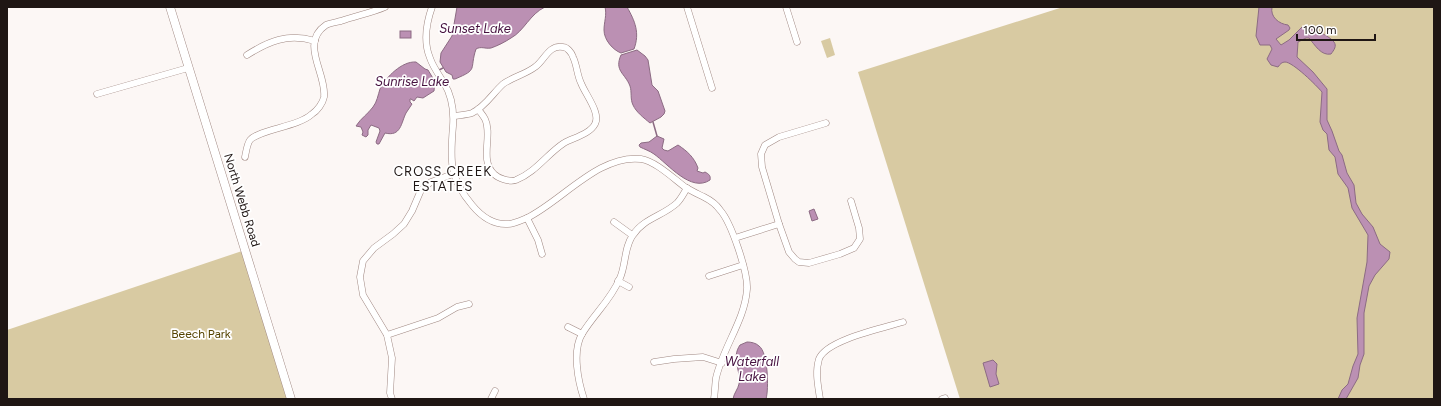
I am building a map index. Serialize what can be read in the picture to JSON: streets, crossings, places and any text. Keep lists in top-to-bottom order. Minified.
{"streets":{"main road":["North Webb Road"]},"districts":["CROSS CREEK ESTATES"],"water":["Sunset Lake","Sunrise Lake","Waterfall Lake"],"parks":["Beech Park"],"scale_bar":"100 m"}
